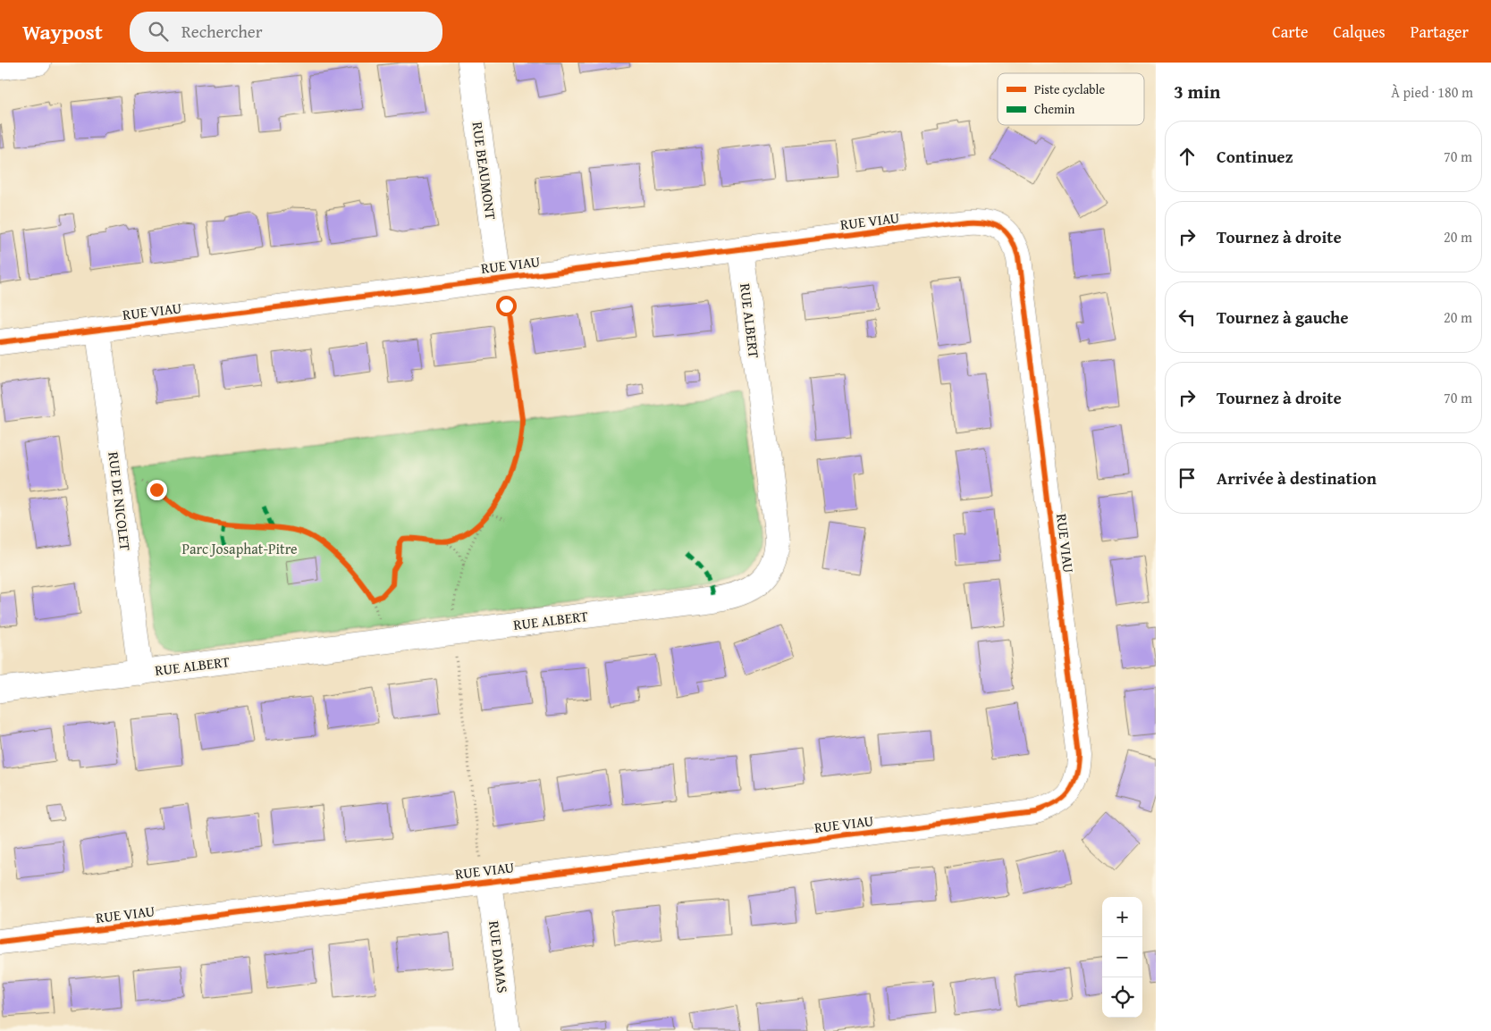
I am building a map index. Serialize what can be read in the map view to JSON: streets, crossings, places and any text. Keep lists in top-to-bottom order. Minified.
{"streets":{"street":["RUE BEAUMONT","RUE VIAU","RUE ALBERT","RUE DE NICOLET","RUE DAMAS"]},"crossings":[["RUE BEAUMONT","RUE VIAU"],["RUE VIAU","RUE ALBERT"],["RUE VIAU","RUE DE NICOLET"],["RUE VIAU","RUE DAMAS"],["RUE ALBERT","RUE DE NICOLET"]],"parks":["Parc Josaphat-Pitre"],"legend":["Piste cyclable","Chemin"],"page":{"header":"Waypost","search":"Rechercher","nav":["Carte","Calques","Partager"],"heading":["3 min","À pied · 180 m"],"list":[["Continuez","70 m"],["Tournez à droite","20 m"],["Tournez à gauche","20 m"],["Tournez à droite","70 m"],"Arrivée à destination"],"map_buttons":["+","−"]}}
